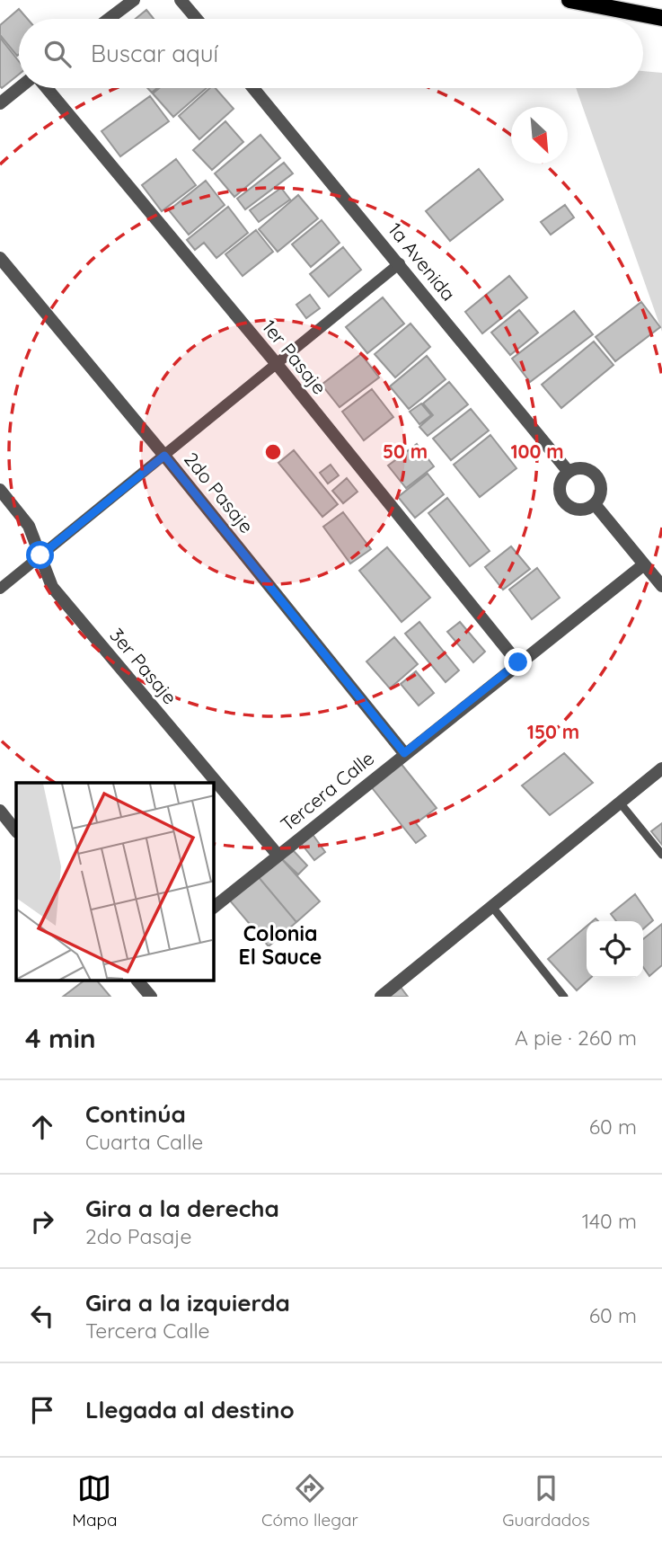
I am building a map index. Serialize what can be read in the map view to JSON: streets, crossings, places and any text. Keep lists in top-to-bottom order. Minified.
{"streets":{"street":["1a Avenida","1er Pasaje","2do Pasaje","3er Pasaje","Tercera Calle"]},"crossings":[["1er Pasaje","Tercera Calle"],["2do Pasaje","Tercera Calle"],["3er Pasaje","Tercera Calle"]],"districts":["Colonia El Sauce"],"north":"bottom right","page":{"search":"Buscar aquí","heading":["4 min","A pie · 260 m"],"list":[["Continúa","Cuarta Calle","60 m"],["Gira a la derecha","2do Pasaje","140 m"],["Gira a la izquierda","Tercera Calle","60 m"],"Llegada al destino"],"nav":["Mapa","Cómo llegar","Guardados"]},"rings":["50 m","100 m","150 m"]}
